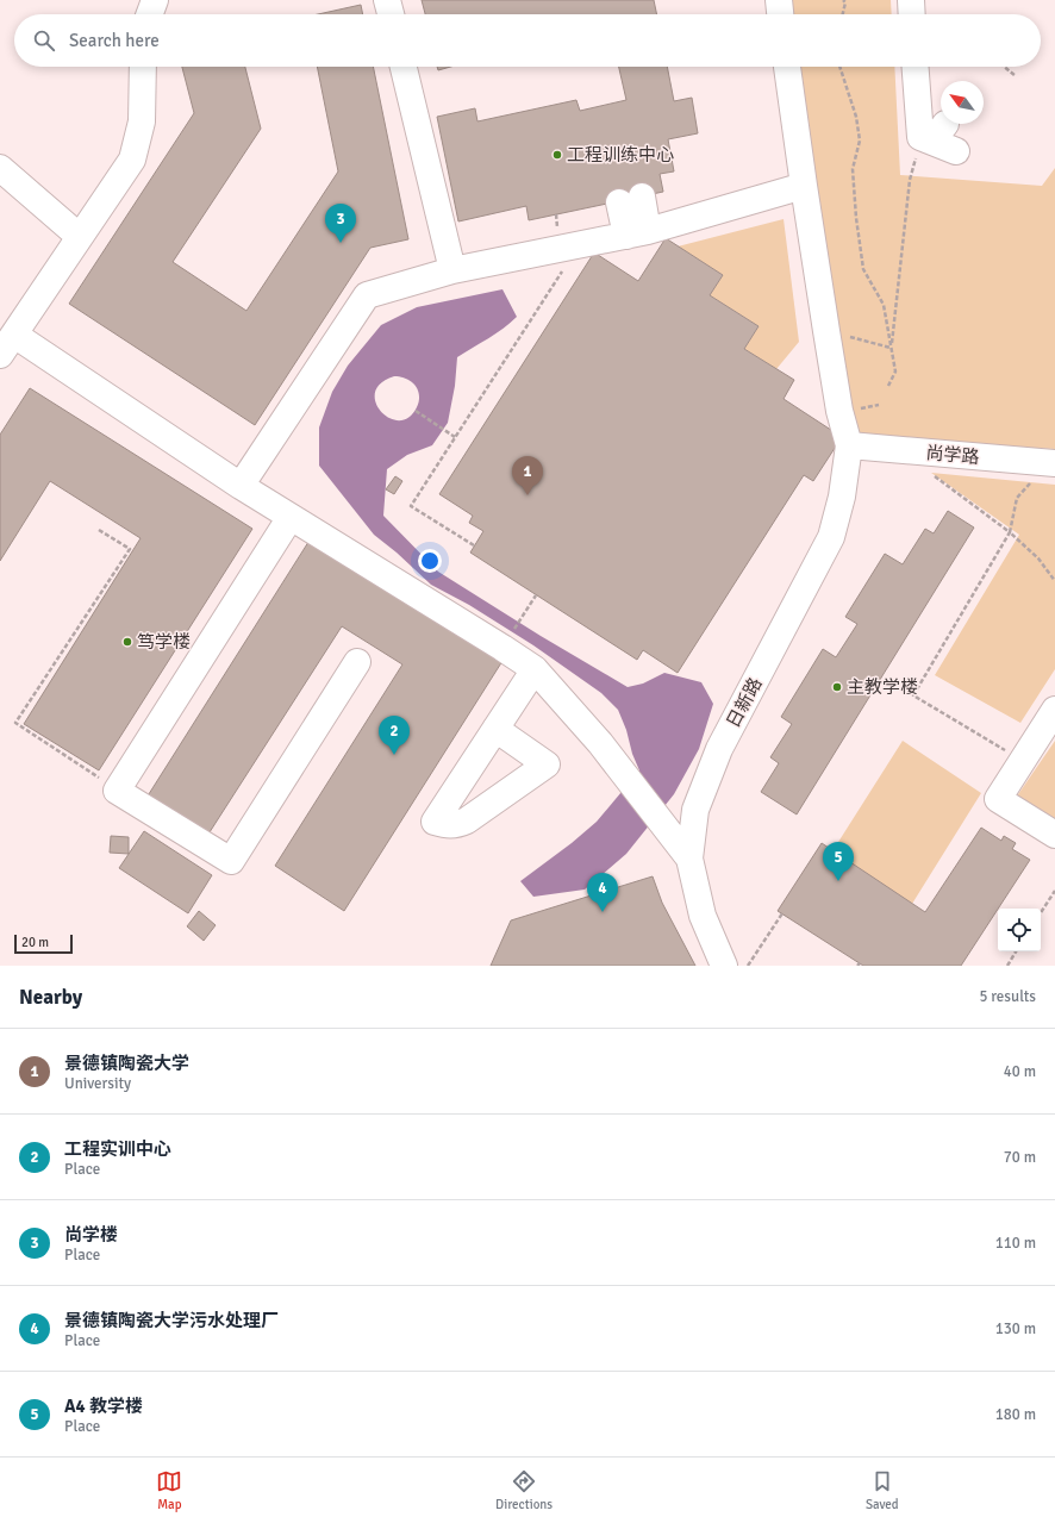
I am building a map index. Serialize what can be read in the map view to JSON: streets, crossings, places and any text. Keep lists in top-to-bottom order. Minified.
{"streets":{"lane":["尚学路","日新路"]},"crossings":[["尚学路","日新路"]],"places":["工程训练中心","笃学楼","主教学楼"],"scale_bar":"20 m","north":"top left","page":{"search":"Search here","pins":["3","1","2","5","4"],"scale":"20 m","heading":["Nearby","5 results"],"list":[{"mark":"1","name":"景德镇陶瓷大学","note":"University","value":"40 m"},{"mark":"2","name":"工程实训中心","note":"Place","value":"70 m"},{"mark":"3","name":"尚学楼","note":"Place","value":"110 m"},{"mark":"4","name":"景德镇陶瓷大学污水处理厂","note":"Place","value":"130 m"},{"mark":"5","name":"A4 教学楼","note":"Place","value":"180 m"}],"nav":["Map","Directions","Saved"]}}
